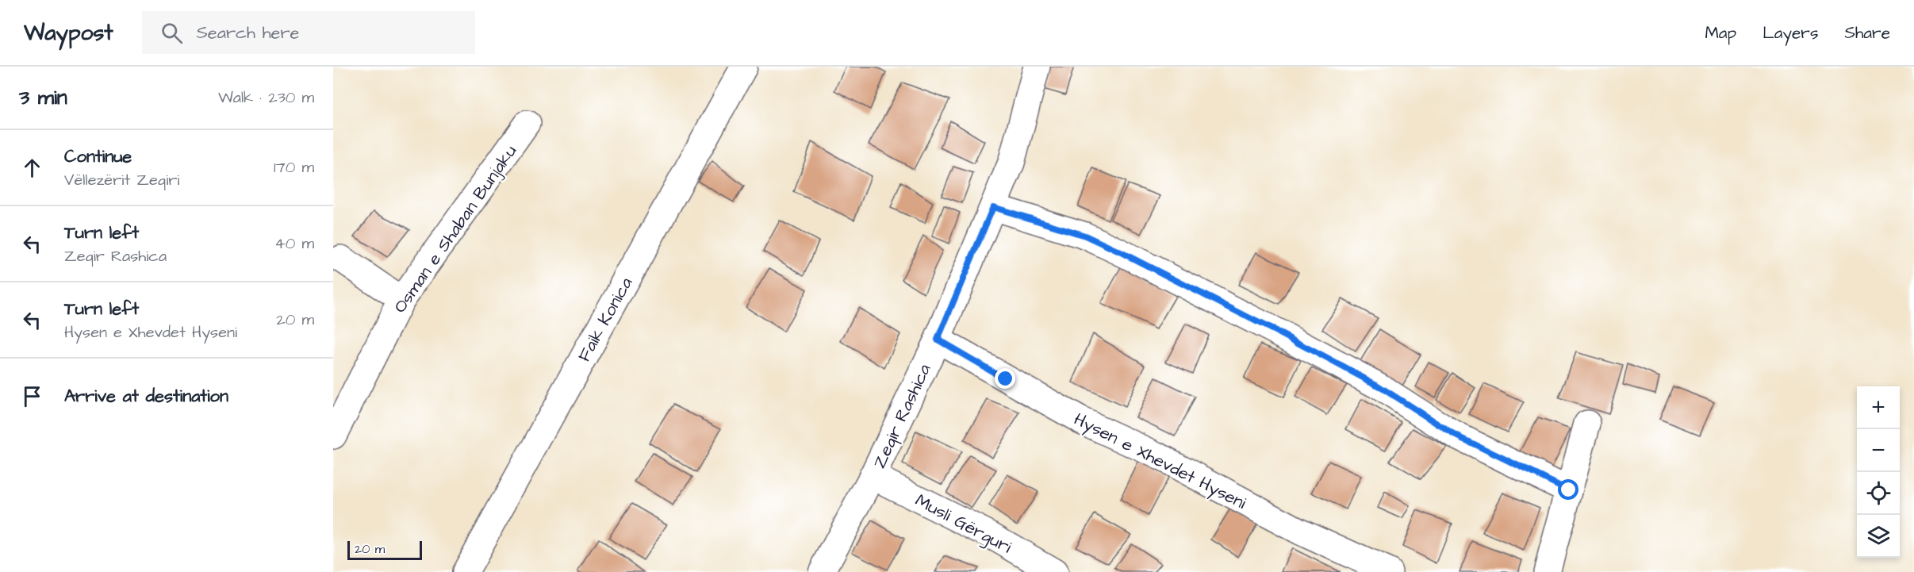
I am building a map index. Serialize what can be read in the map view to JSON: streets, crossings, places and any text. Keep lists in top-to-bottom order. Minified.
{"streets":{"street":["Osman e Shaban Bunjaku","Faik Konica","Zeqir Rashica","Hysen e Xhevdet Hyseni","Musli Gërguri"]},"crossings":[["Zeqir Rashica","Hysen e Xhevdet Hyseni"],["Zeqir Rashica","Musli Gërguri"]],"scale_bar":"20 m","page":{"header":"Waypost","search":"Search here","nav":["Map","Layers","Share"],"heading":["3 min","Walk · 230 m"],"list":[["Continue","Vëllezërit Zeqiri","170 m"],["Turn left","Zeqir Rashica","40 m"],["Turn left","Hysen e Xhevdet Hyseni","20 m"],"Arrive at destination"],"map_buttons":["+","−"],"scale":"20 m"}}
